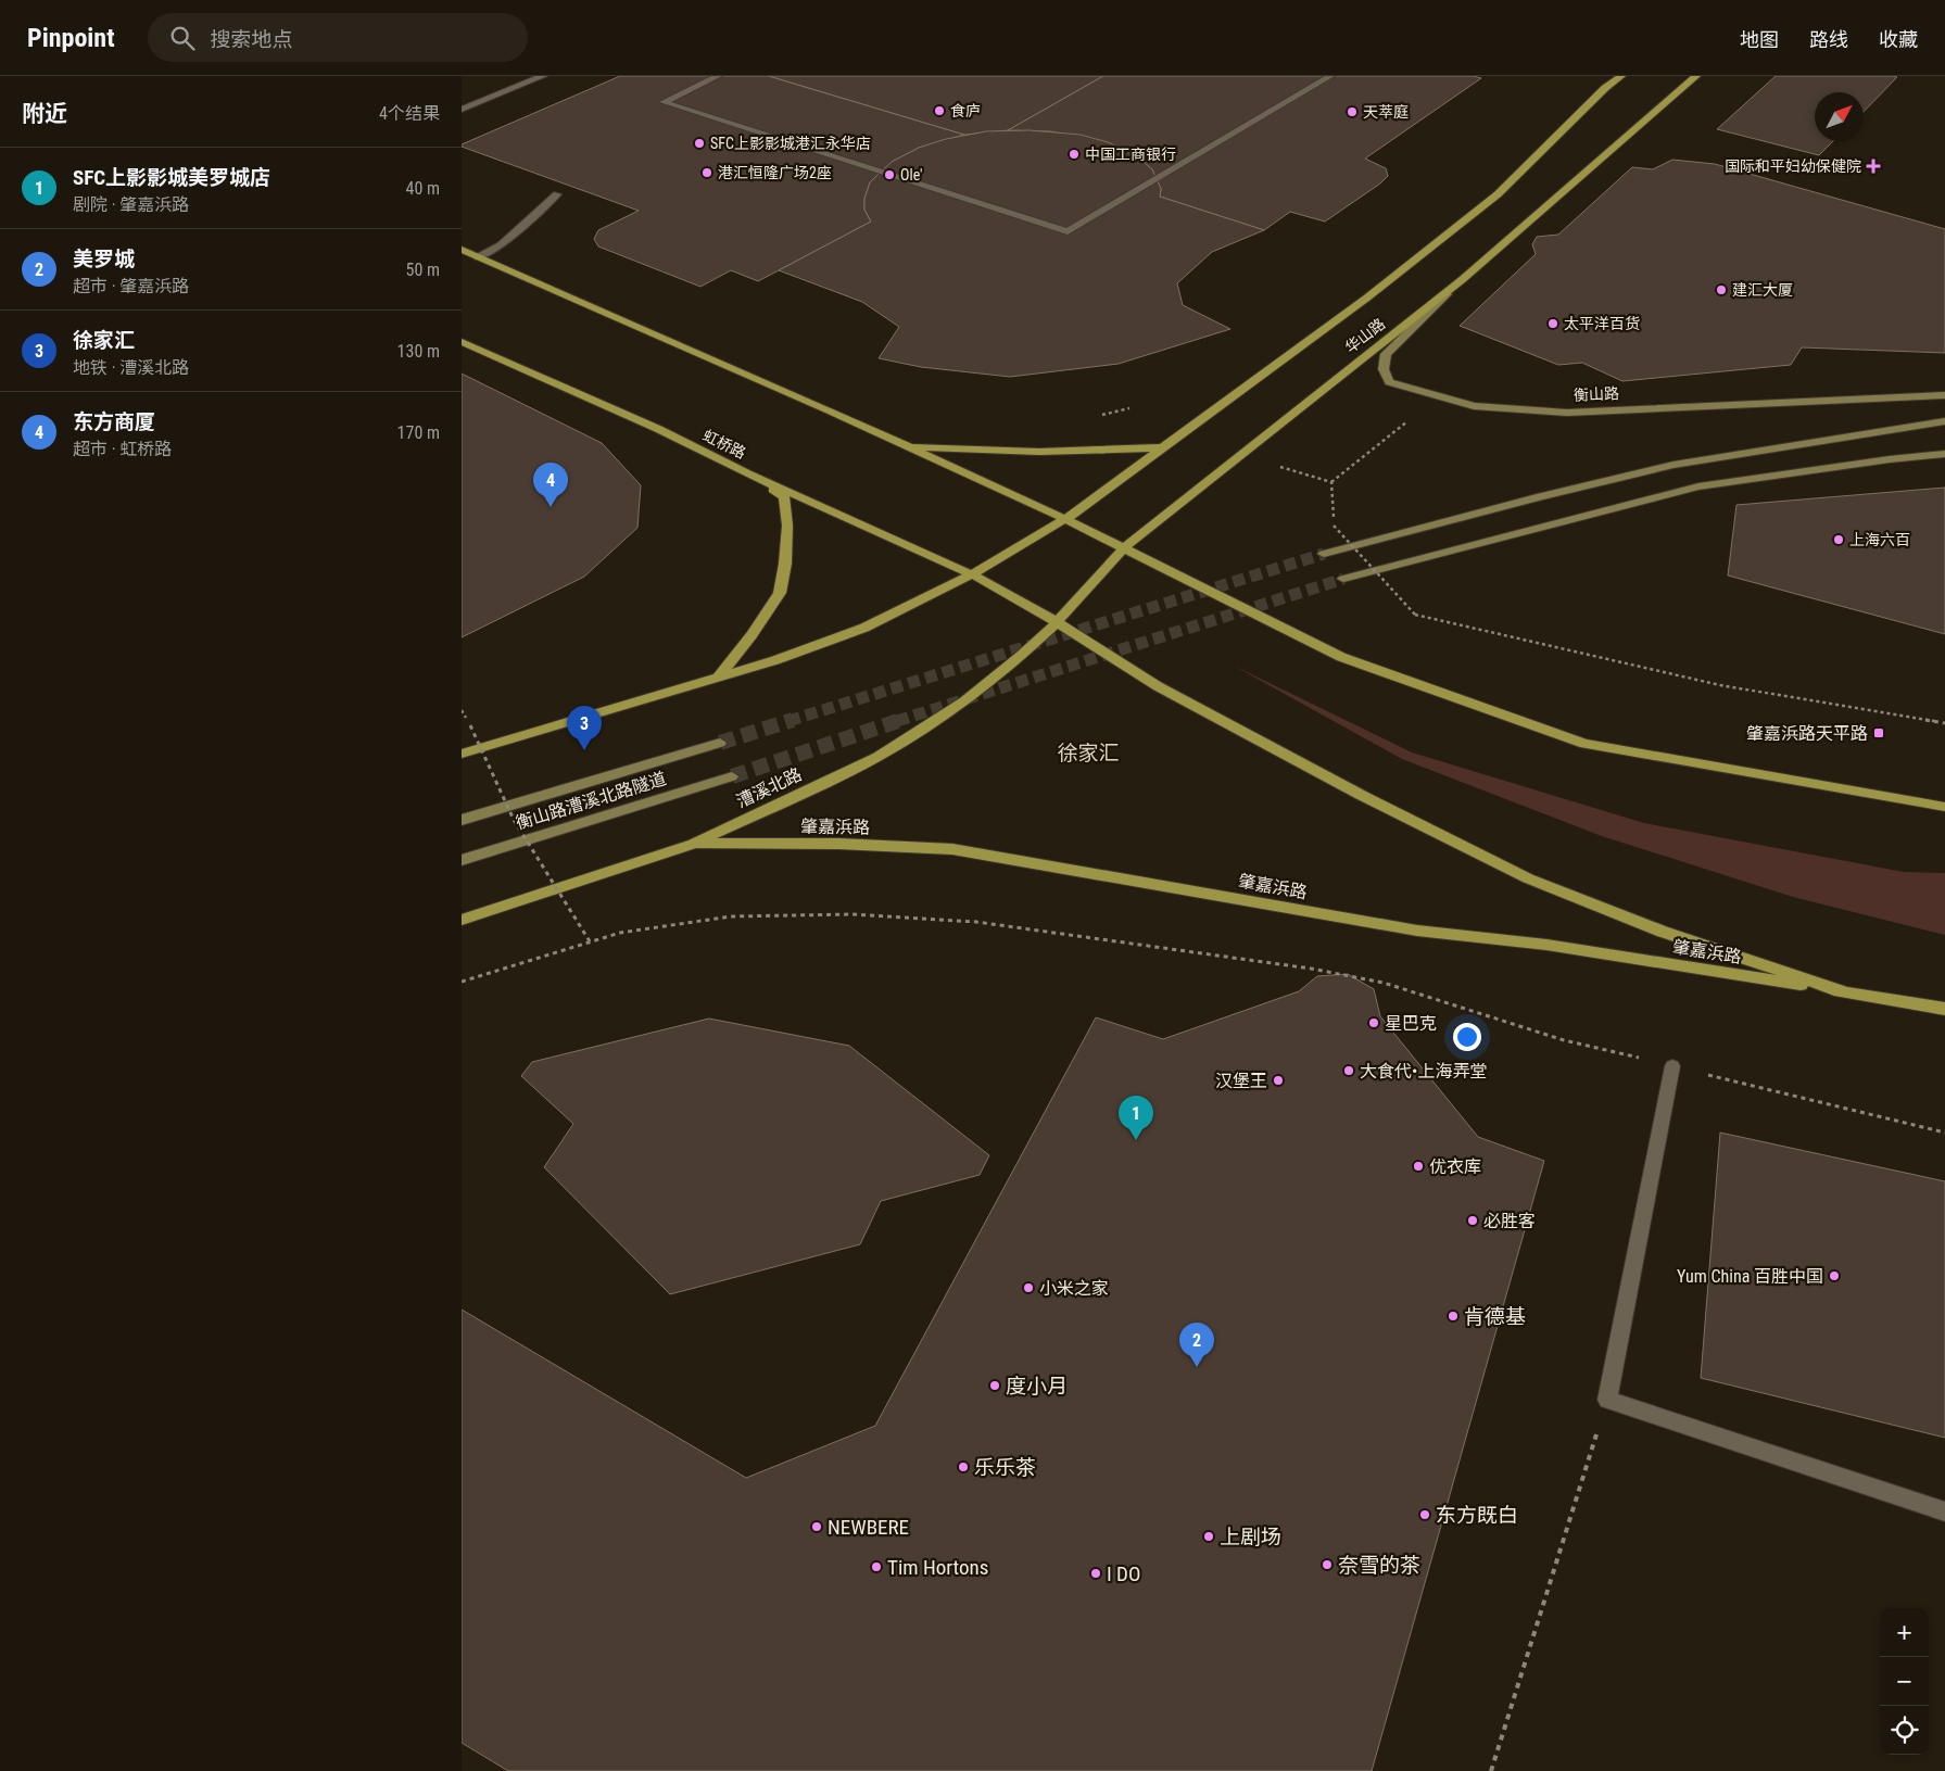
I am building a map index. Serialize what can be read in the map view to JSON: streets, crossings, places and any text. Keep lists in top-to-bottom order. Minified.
{"streets":{"main road":["华山路","衡山路","虹桥路","漕溪北路","衡山路漕溪北路隧道","肇嘉浜路"]},"crossings":[["华山路","衡山路"],["华山路","虹桥路"],["华山路","漕溪北路"],["华山路","肇嘉浜路"],["虹桥路","肇嘉浜路"],["漕溪北路","肇嘉浜路"]],"districts":["徐家汇"],"places":{"other":["食庐","天萃庭","SFC上影影城港汇永华店","中国工商银行","港汇恒隆广场2座","Ole'","建汇大厦","太平洋百货","上海六百","星巴克","大食代•上海弄堂","汉堡王","优衣库","必胜客","Yum China 百胜中国","小米之家","肯德基","度小月","乐乐茶","东方既白","NEWBERE","上剧场","奈雪的茶","Tim Hortons","I DO"],"health":["国际和平妇幼保健院"],"transit":["肇嘉浜路天平路"]},"north":"top right","page":{"header":"Pinpoint","search":"搜索地点","nav":["地图","路线","收藏"],"heading":["附近","4个结果"],"list":[{"mark":"1","name":"SFC上影影城美罗城店","note":"剧院 · 肇嘉浜路","value":"40 m"},{"mark":"2","name":"美罗城","note":"超市 · 肇嘉浜路","value":"50 m"},{"mark":"3","name":"徐家汇","note":"地铁 · 漕溪北路","value":"130 m"},{"mark":"4","name":"东方商厦","note":"超市 · 虹桥路","value":"170 m"}],"pins":["4","3","1","2"],"map_buttons":["+","−"]}}
